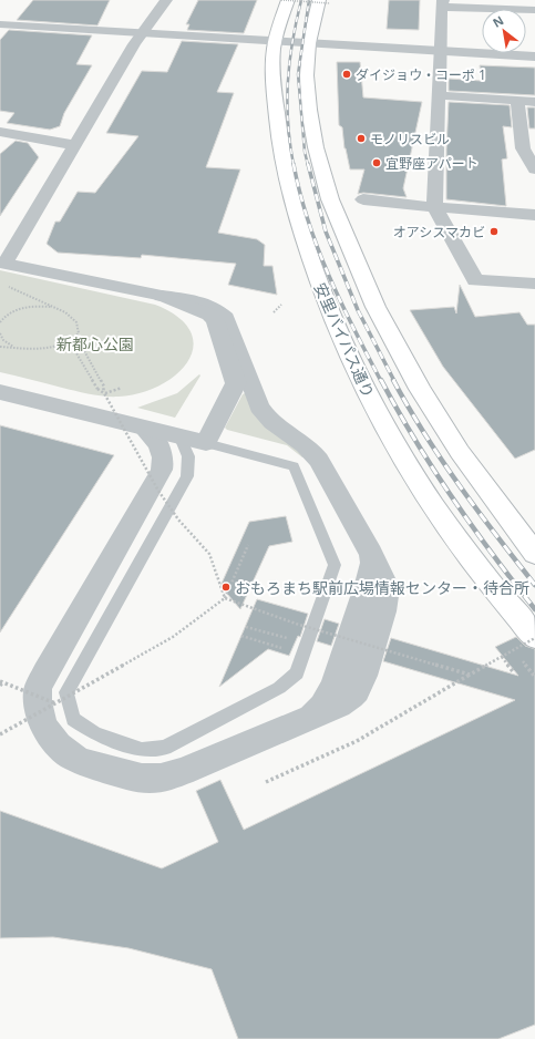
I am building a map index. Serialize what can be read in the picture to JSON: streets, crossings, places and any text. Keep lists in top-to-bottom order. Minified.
{"streets":{"highway":["安里バイパス通り"]},"parks":["新都心公園"],"places":["ダイジョウ・コーポ 1","モノリスビル","宜野座アパート","オアシスマカビ","おもろまち駅前広場情報センター・待合所"],"north":"top left"}
